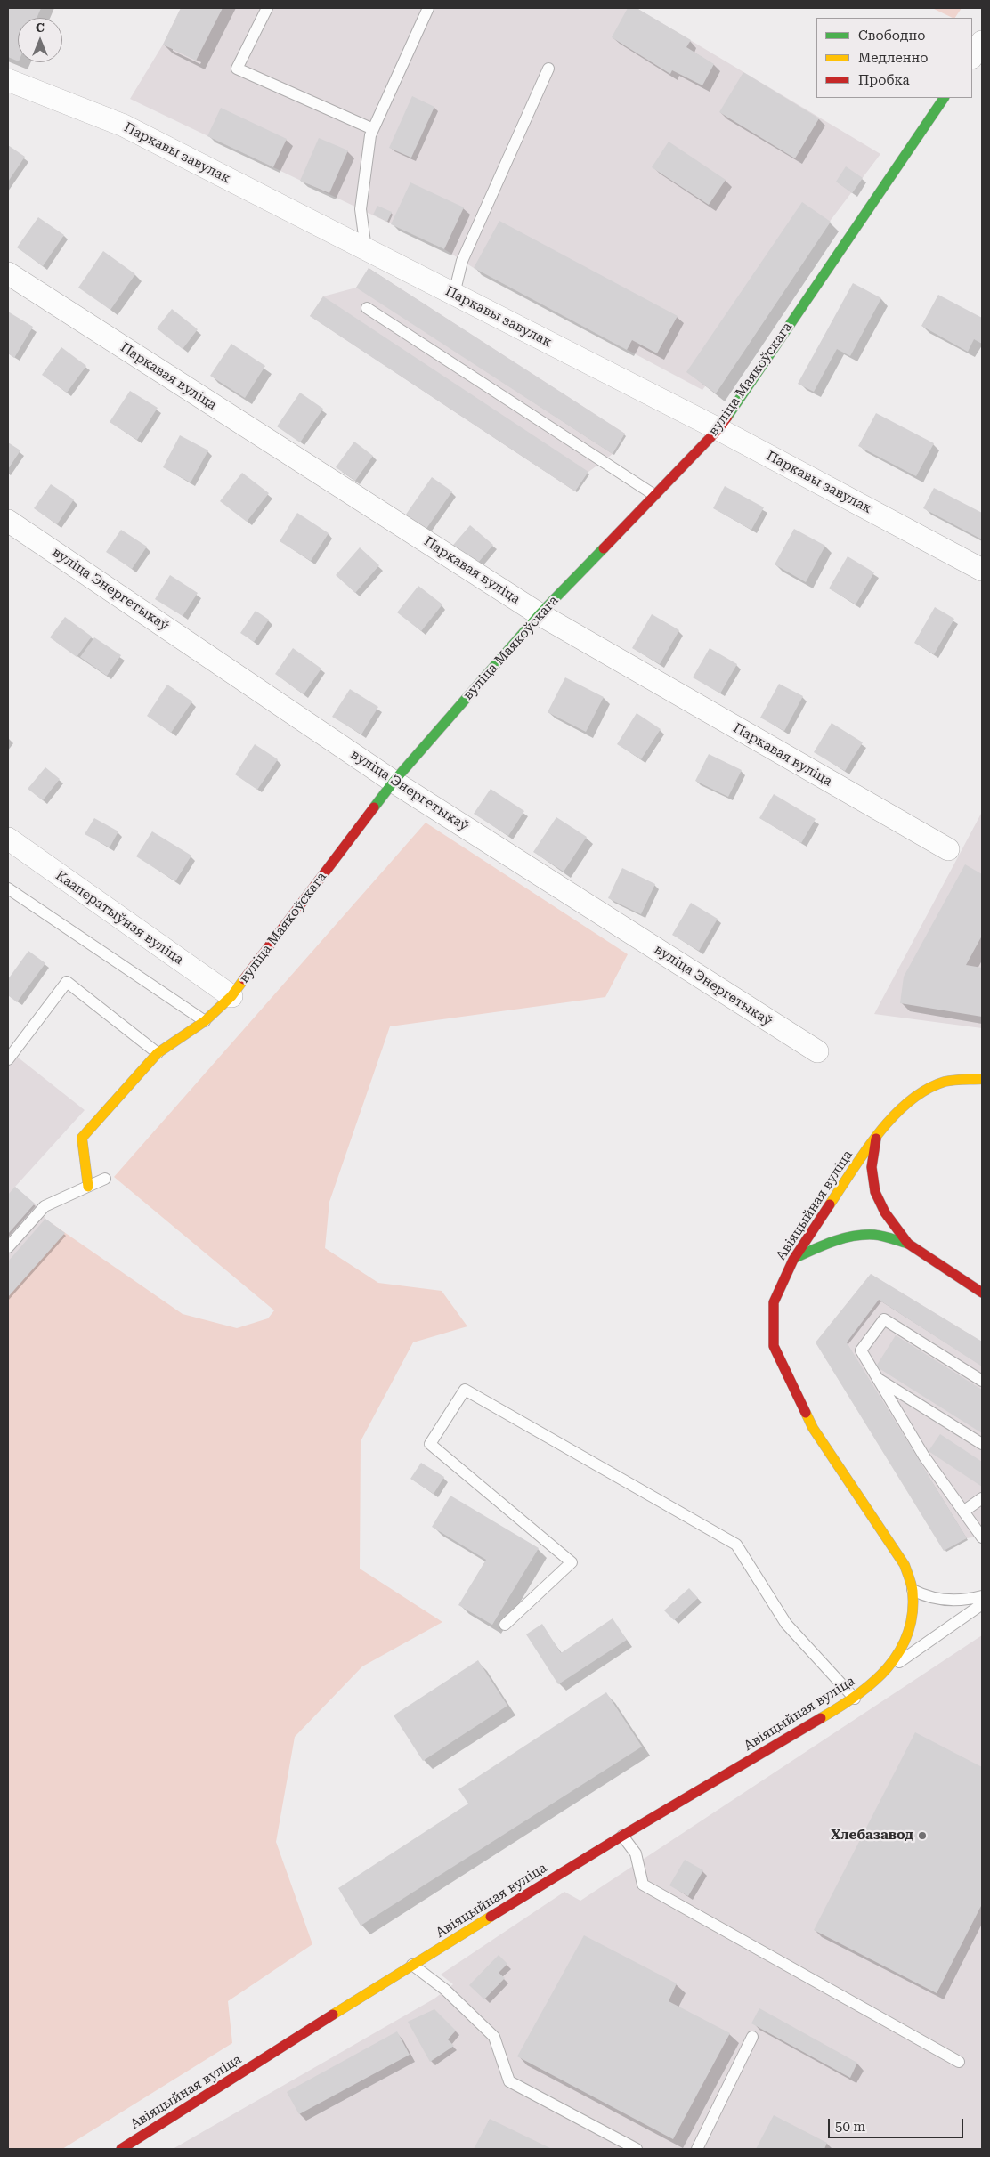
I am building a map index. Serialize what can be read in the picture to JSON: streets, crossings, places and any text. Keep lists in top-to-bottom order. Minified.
{"streets":{"main road":["вуліца Маякоўскага","Авіяцыйная вуліца"],"street":["Паркавы завулак","Паркавая вуліца","вуліца Энергетыкаў","Кааператыўная вуліца"]},"crossings":[["Паркавы завулак","вуліца Маякоўскага"],["Паркавая вуліца","вуліца Маякоўскага"],["вуліца Маякоўскага","вуліца Энергетыкаў"],["вуліца Маякоўскага","Кааператыўная вуліца"]],"places":["Хлебазавод"],"legend":["Свободно","Медленно","Пробка"],"scale_bar":"50 m","north":"top"}
